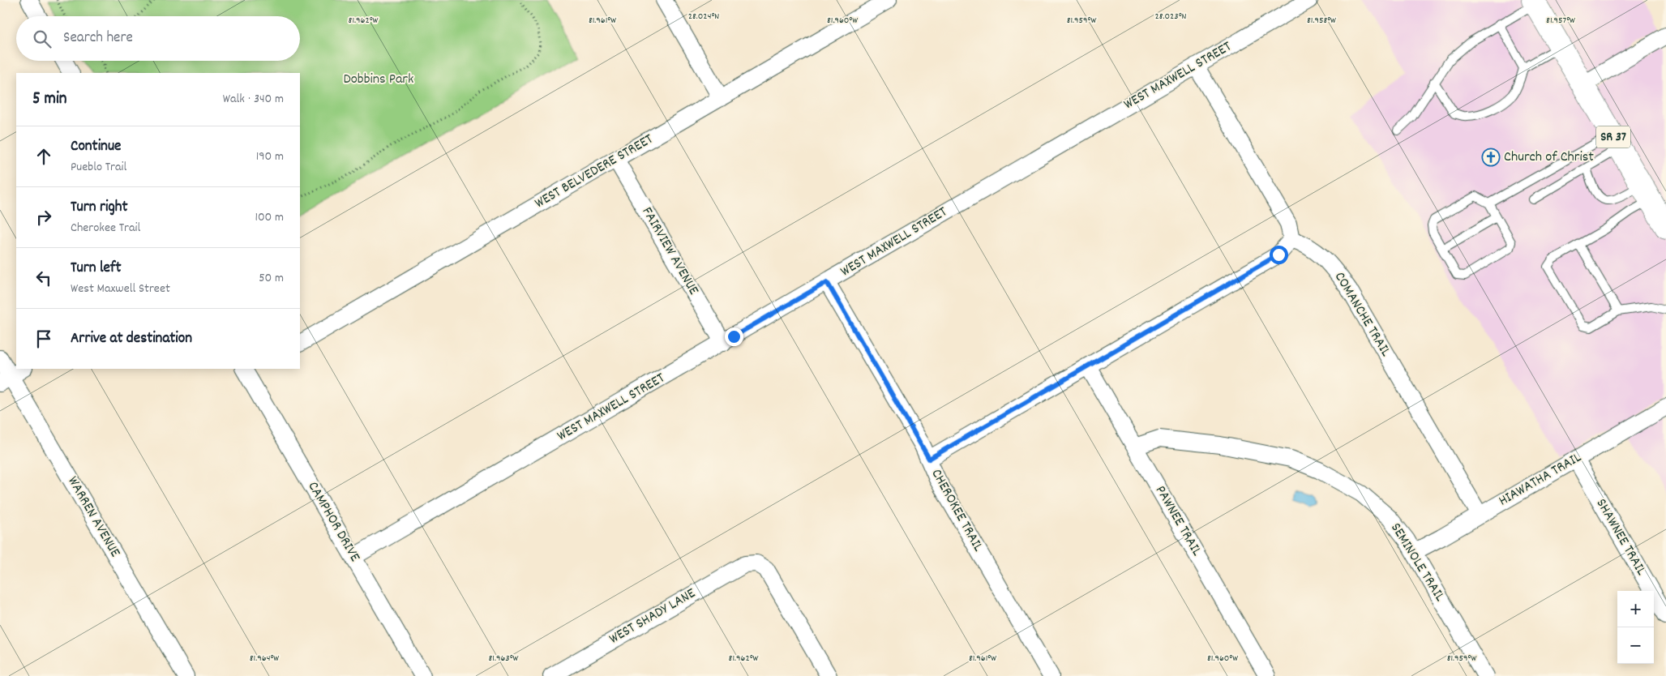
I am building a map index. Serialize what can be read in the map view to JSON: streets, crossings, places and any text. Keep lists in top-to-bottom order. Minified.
{"streets":{"main road":["SR 37"],"street":["WEST MAXWELL STREET","WEST BELVEDERE STREET","FAIRVIEW AVENUE","COMANCHE TRAIL","HIAWATHA TRAIL","CHEROKEE TRAIL","WARREN AVENUE","PAWNEE TRAIL","CAMPHOR DRIVE","SHAWNEE TRAIL","SEMINOLE TRAIL","WEST SHADY LANE"]},"crossings":[["WEST MAXWELL STREET","FAIRVIEW AVENUE"],["WEST MAXWELL STREET","CHEROKEE TRAIL"],["WEST MAXWELL STREET","CAMPHOR DRIVE"],["WEST BELVEDERE STREET","FAIRVIEW AVENUE"],["COMANCHE TRAIL","HIAWATHA TRAIL"],["HIAWATHA TRAIL","SHAWNEE TRAIL"],["HIAWATHA TRAIL","SEMINOLE TRAIL"],["PAWNEE TRAIL","SEMINOLE TRAIL"]],"parks":["Dobbins Park"],"places":{"church":["Church of Christ"]},"page":{"search":"Search here","heading":["5 min","Walk · 340 m"],"list":[["Continue","Pueblo Trail","190 m"],["Turn right","Cherokee Trail","100 m"],["Turn left","West Maxwell Street","50 m"],"Arrive at destination"],"map_buttons":["+","−"]},"coordinates":["28.024°N","28.023°N","81.962°W","81.960°W","81.957°W","81.961°W","81.959°W","81.958°W","81.964°W","81.963°W"]}
